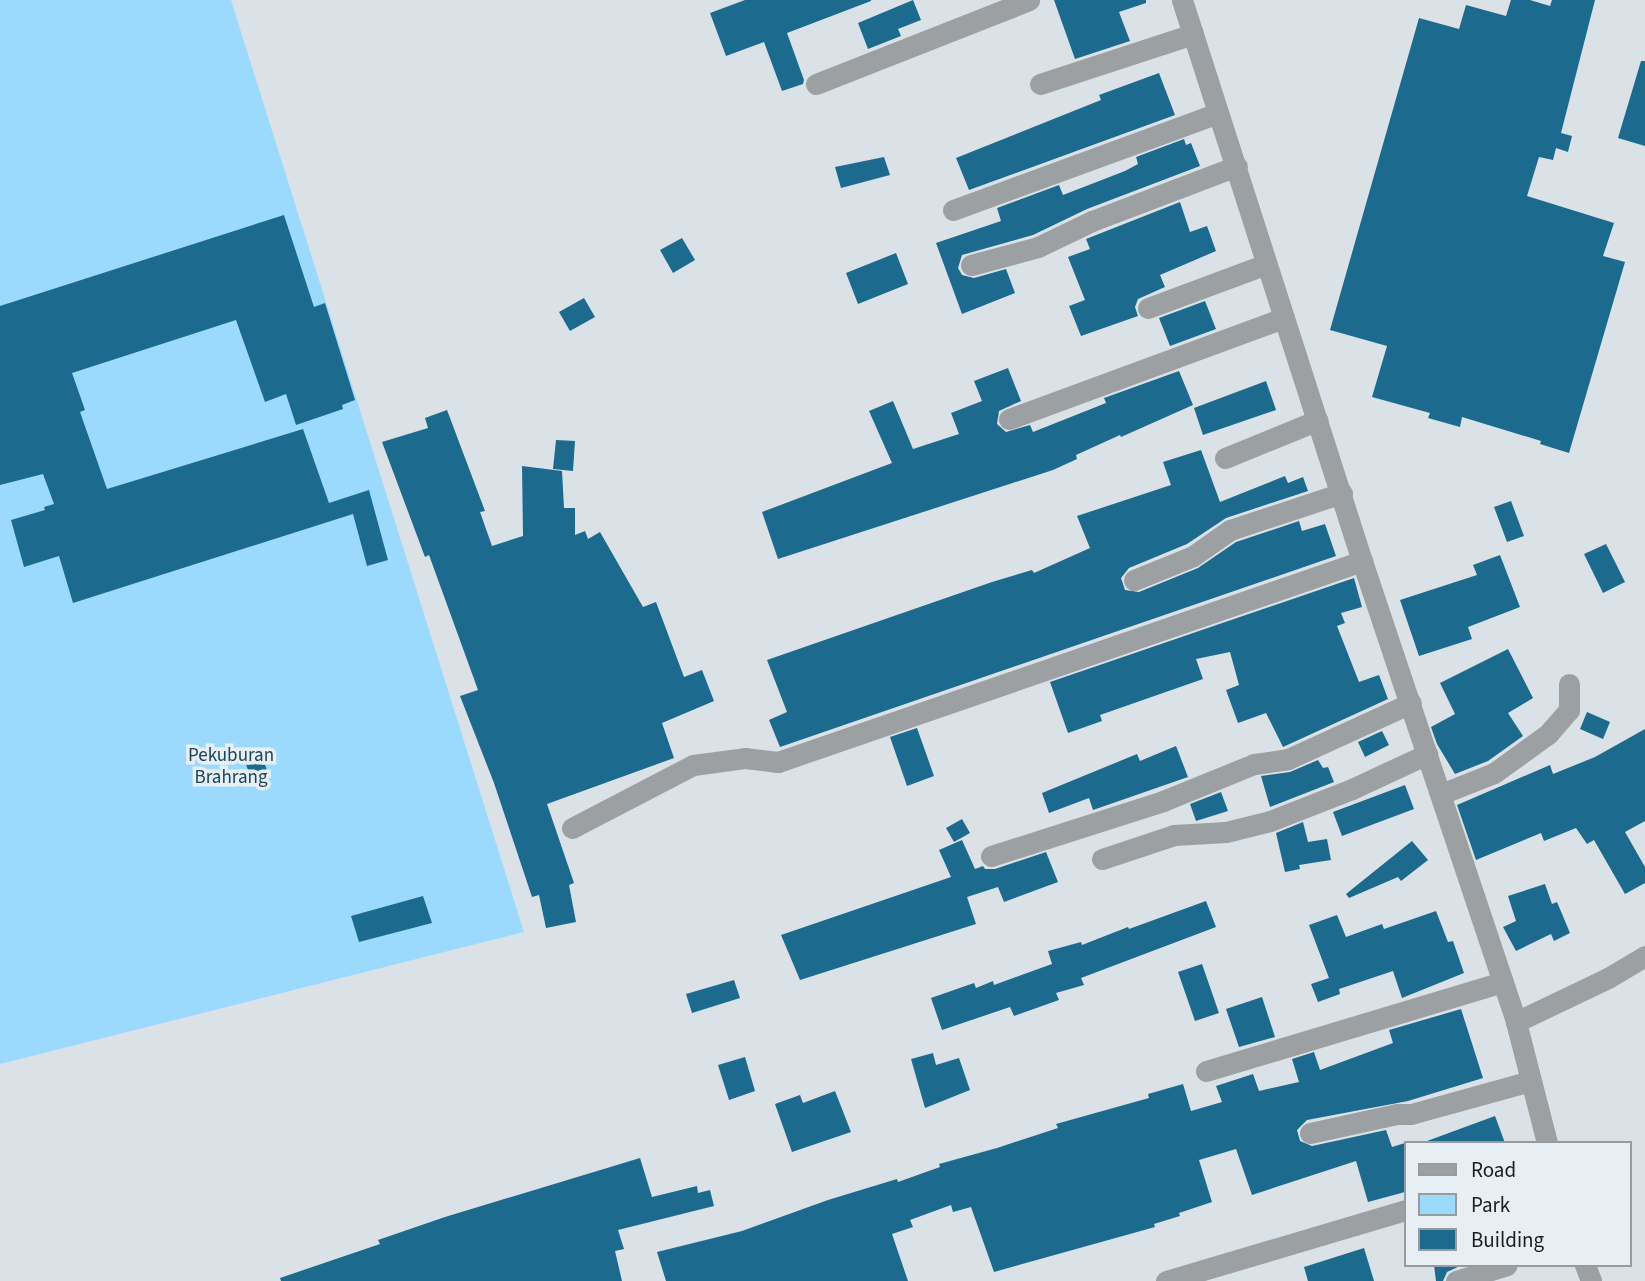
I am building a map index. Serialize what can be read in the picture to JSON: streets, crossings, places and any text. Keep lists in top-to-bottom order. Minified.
{"parks":["Pekuburan Brahrang"],"legend":["Road","Park","Building"]}
